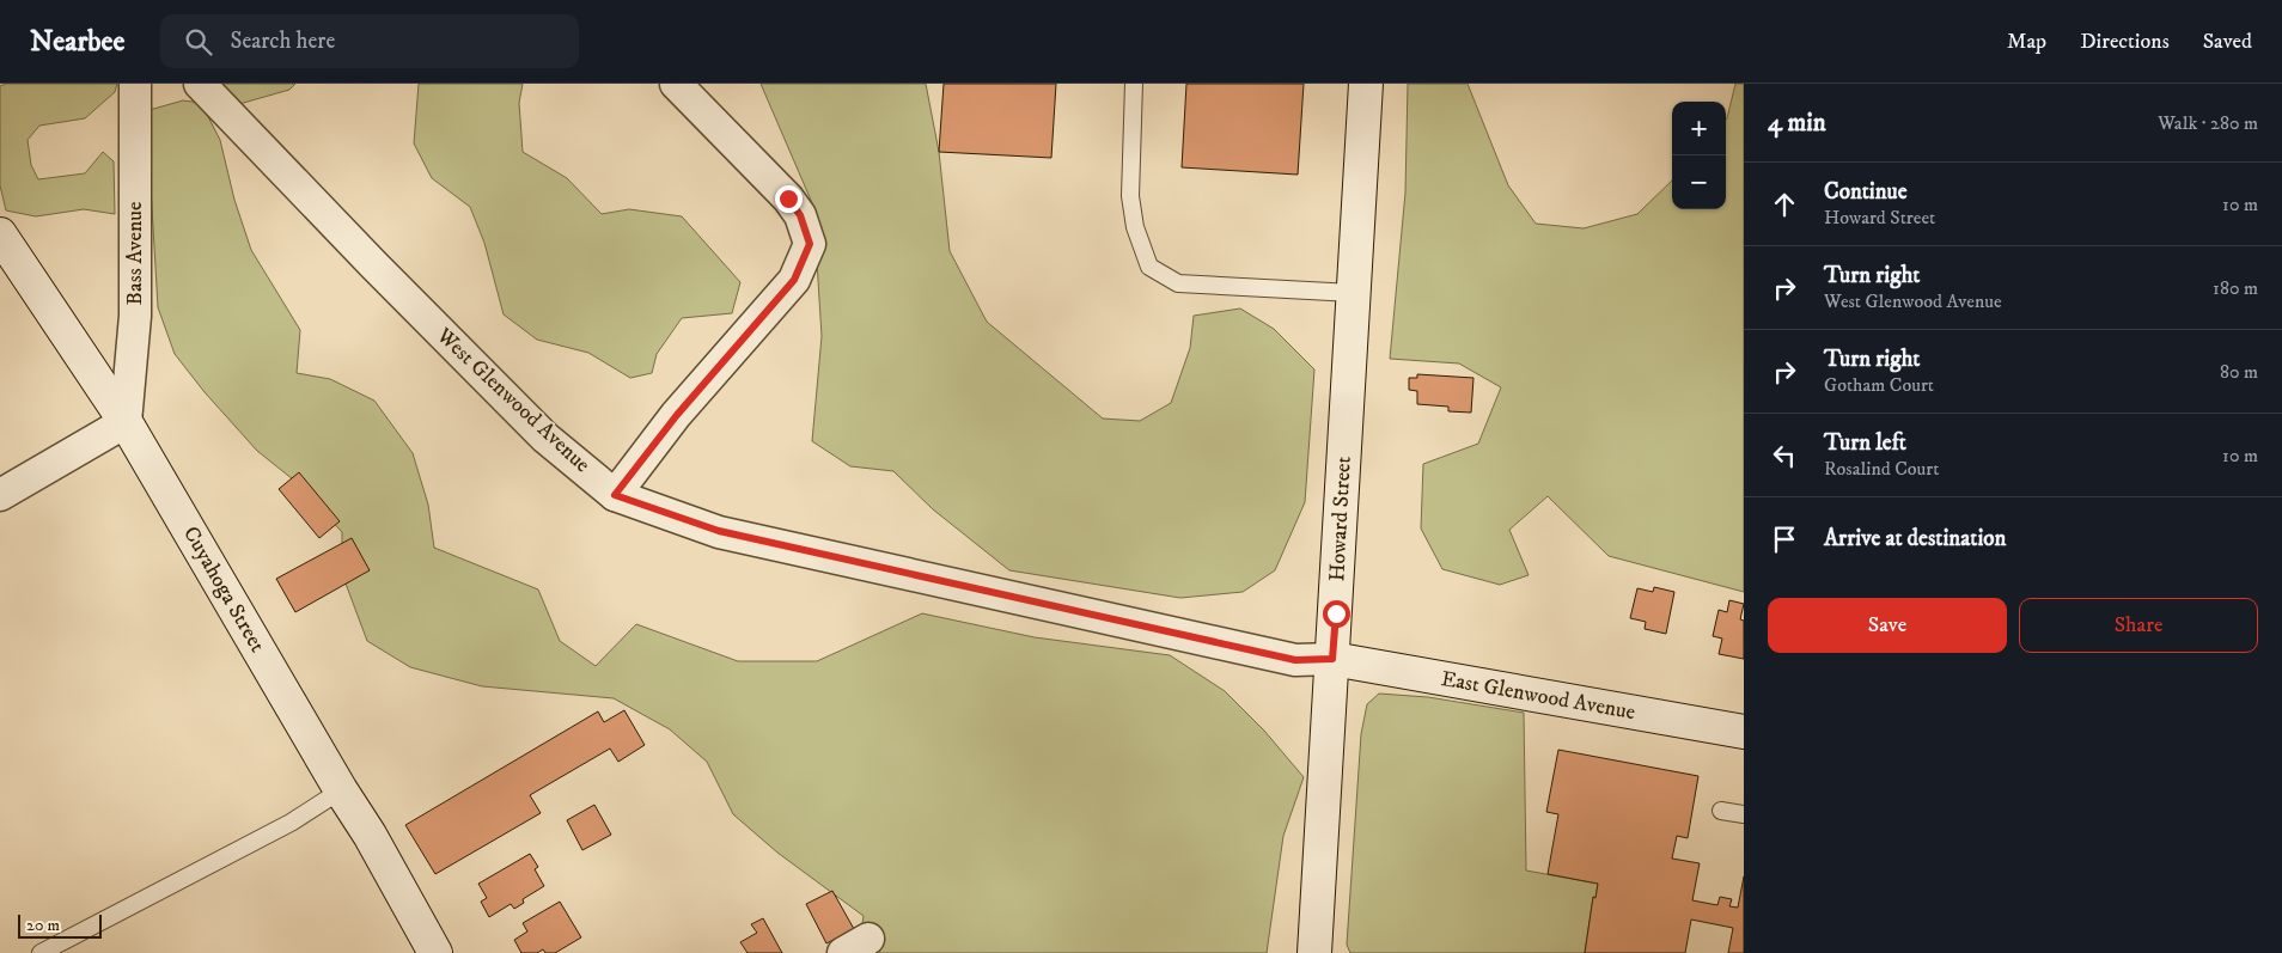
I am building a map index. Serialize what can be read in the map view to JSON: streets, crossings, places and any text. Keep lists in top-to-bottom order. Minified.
{"streets":{"street":["Bass Avenue","West Glenwood Avenue","Howard Street","Cuyahoga Street","East Glenwood Avenue"]},"crossings":[["Bass Avenue","Cuyahoga Street"],["West Glenwood Avenue","Howard Street"],["West Glenwood Avenue","East Glenwood Avenue"],["Howard Street","East Glenwood Avenue"]],"scale_bar":"20 m","page":{"header":"Nearbee","search":"Search here","nav":["Map","Directions","Saved"],"heading":["4 min","Walk · 280 m"],"map_buttons":["+","−"],"list":[["Continue","Howard Street","10 m"],["Turn right","West Glenwood Avenue","180 m"],["Turn right","Gotham Court","80 m"],["Turn left","Rosalind Court","10 m"],"Arrive at destination"],"buttons":["Save","Share"],"scale":"20 m"}}
